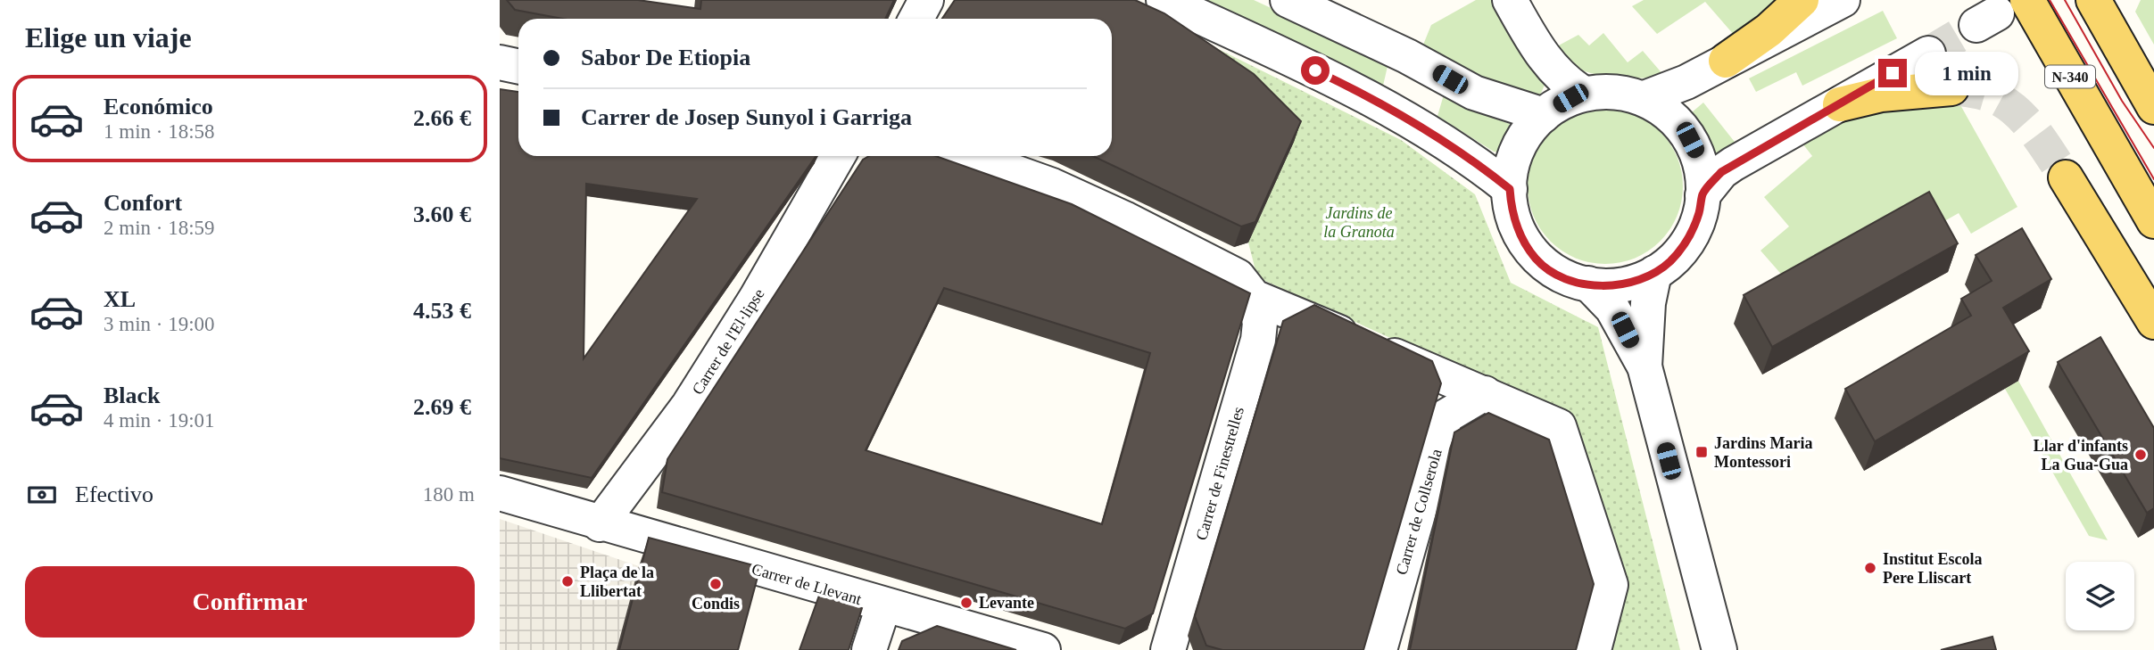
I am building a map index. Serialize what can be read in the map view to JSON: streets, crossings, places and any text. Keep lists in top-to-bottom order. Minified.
{"streets":{"main road":["N-340"],"street":["Carrer de l'El·lipse","Carrer de Finestrelles","Carrer de Collserola","Carrer de Llevant"]},"crossings":[["Carrer de l'El·lipse","Carrer de Llevant"]],"parks":["Jardins de la Granota"],"places":{"transit":["Jardins Maria Montessori"],"other":["Llar d'infants La Gua-Gua","Institut Escola Pere Lliscart","Plaça de la Llibertat","Condis","Levante"]},"page":{"heading":"Elige un viaje","banner":["Sabor De Etiopia","Carrer de Josep Sunyol i Garriga"],"bubble":"1 min","list":[{"name":"Económico","note":"1 min · 18:58","value":"2.66 €"},{"name":"Confort","note":"2 min · 18:59","value":"3.60 €"},{"name":"XL","note":"3 min · 19:00","value":"4.53 €"},{"name":"Black","note":"4 min · 19:01","value":"2.69 €"}],"pay":["Efectivo","180 m"],"buttons":"Confirmar"}}
